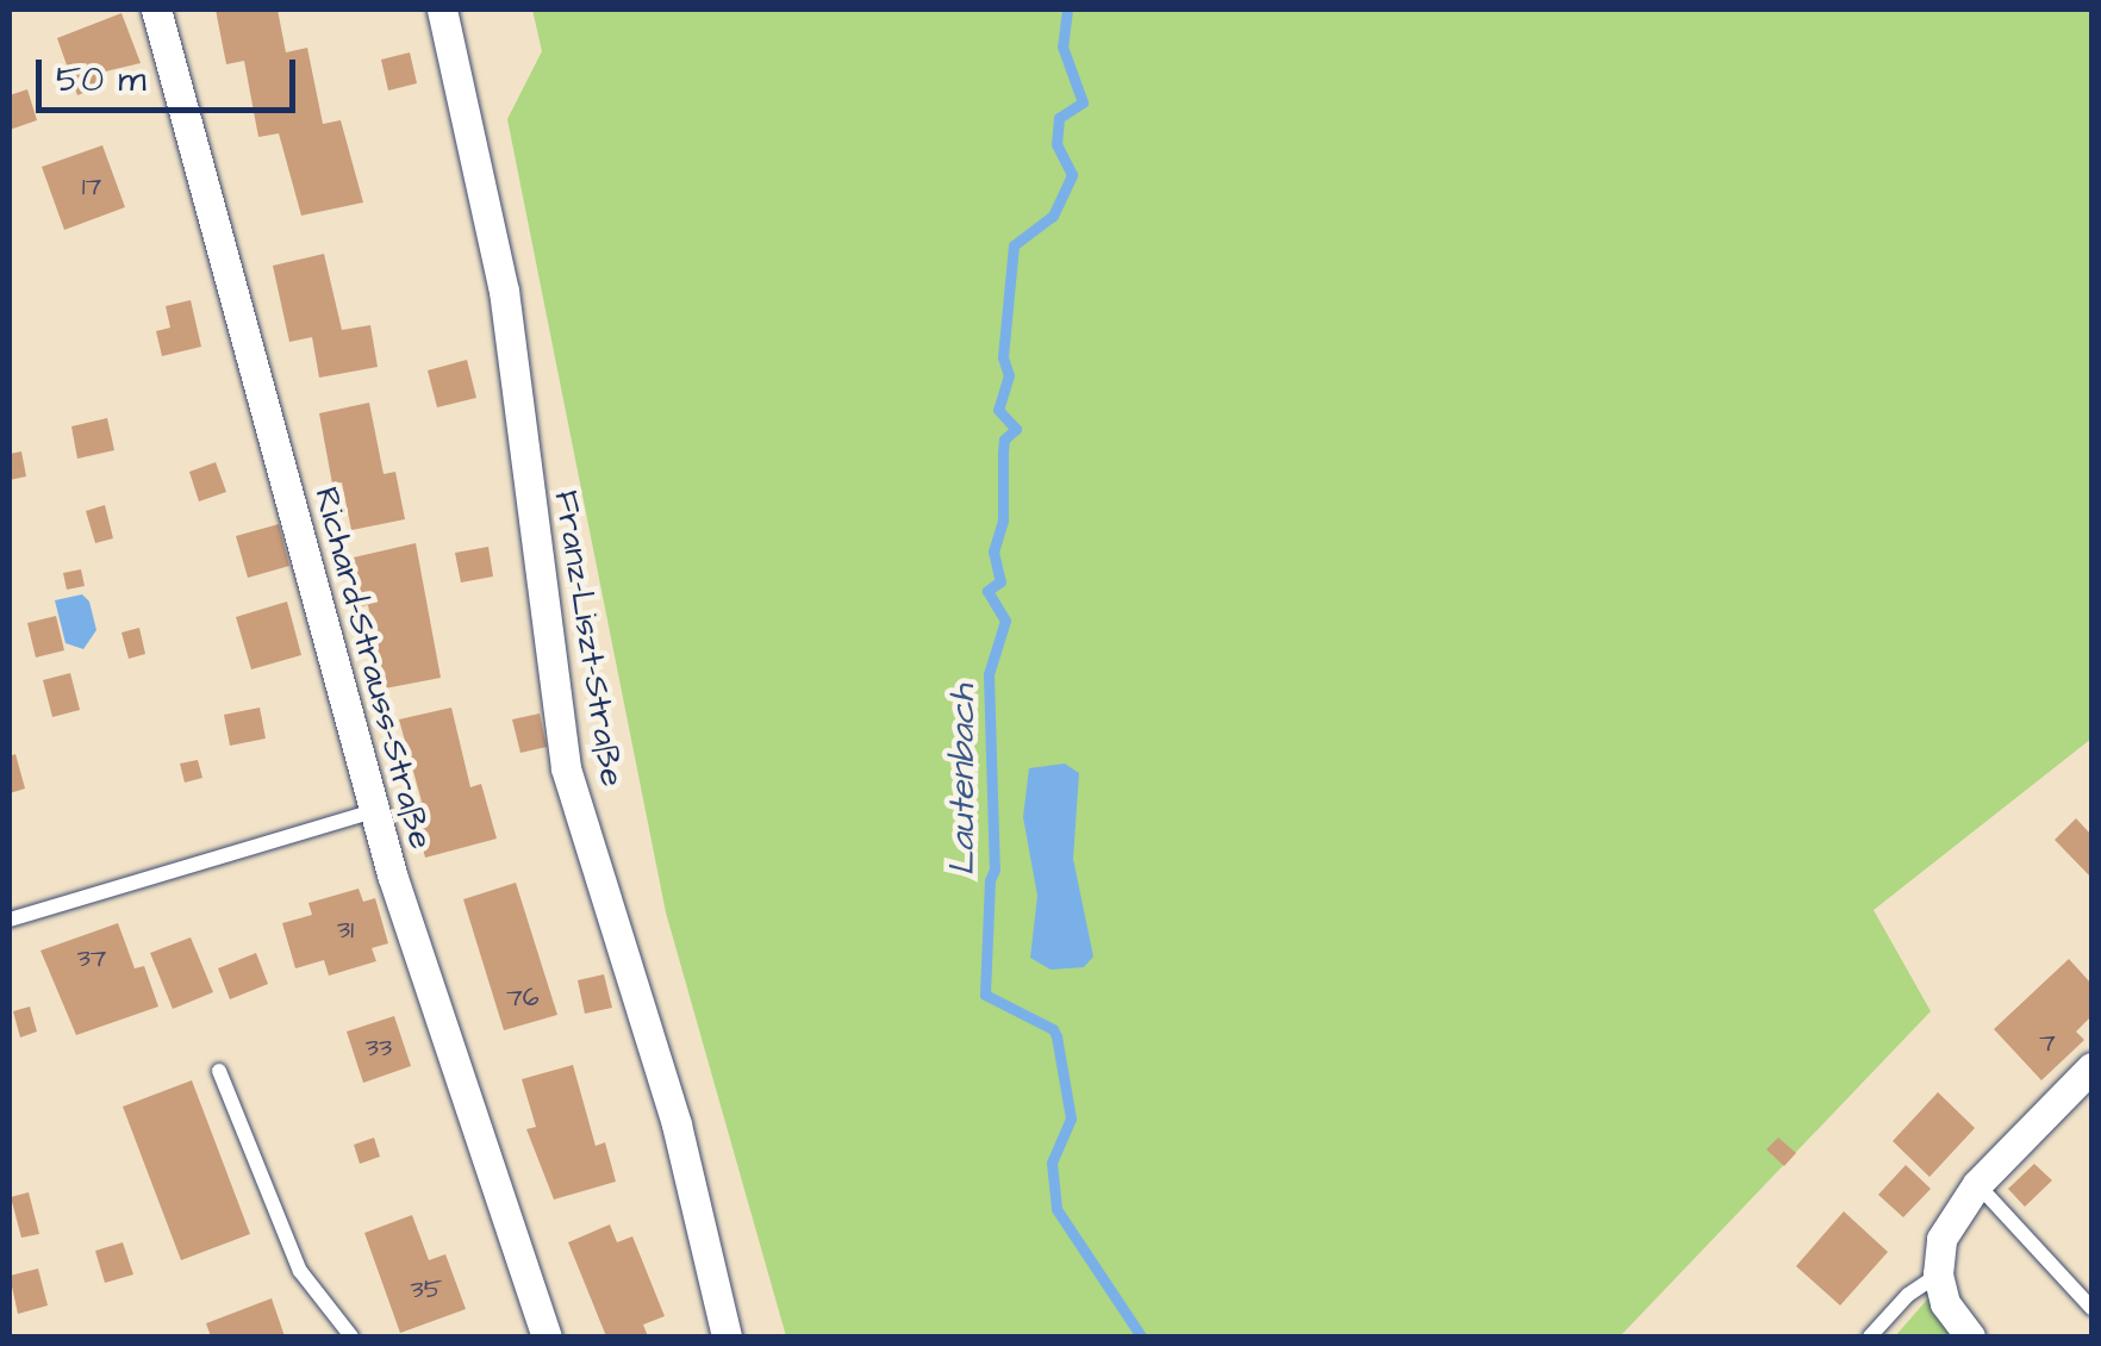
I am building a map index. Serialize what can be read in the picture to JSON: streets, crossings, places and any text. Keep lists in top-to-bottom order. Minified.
{"streets":{"street":["Franz-Liszt-Straße","Richard-Strauss-Straße"]},"water":["Lautenbach"],"house_numbers":["17","31","37","76","7","33","35"],"scale_bar":"50 m"}
